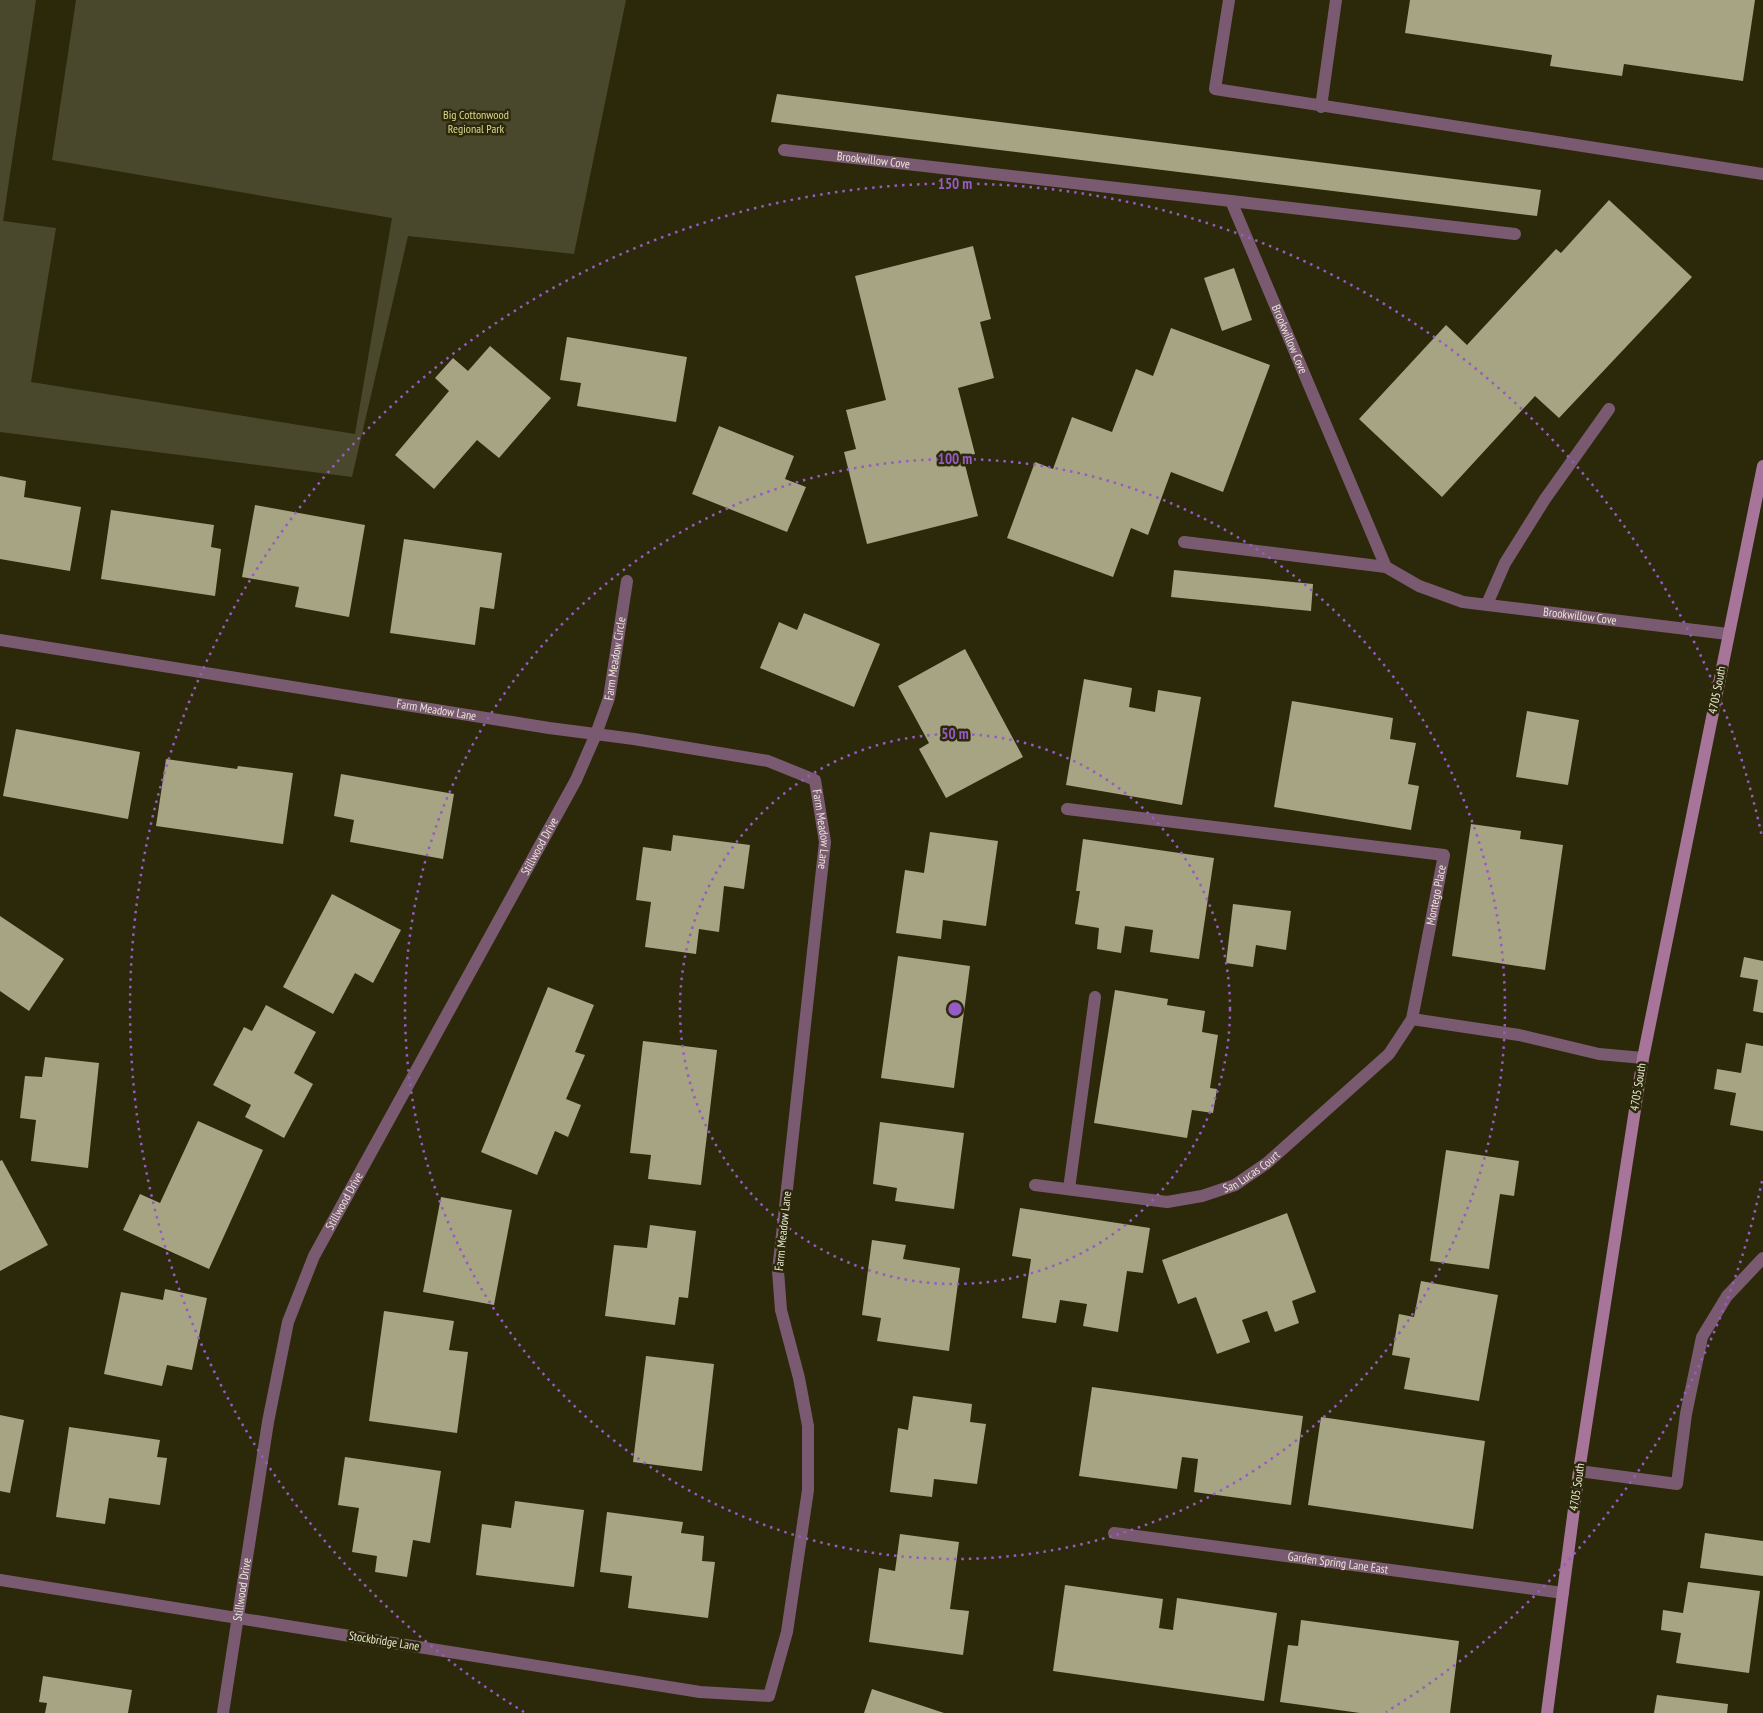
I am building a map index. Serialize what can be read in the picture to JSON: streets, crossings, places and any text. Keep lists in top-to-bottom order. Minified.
{"streets":{"street":["Brookwillow Cove","Farm Meadow Circle","4705 South","Farm Meadow Lane","Stillwood Drive","Montego Place","San Lucas Court","Garden Spring Lane East","Stockbridge Lane"]},"crossings":[["Brookwillow Cove","4705 South"],["Farm Meadow Circle","Farm Meadow Lane"],["Farm Meadow Circle","Stillwood Drive"],["4705 South","Garden Spring Lane East"],["Farm Meadow Lane","Stillwood Drive"],["Farm Meadow Lane","Stockbridge Lane"],["Stillwood Drive","Stockbridge Lane"],["Montego Place","San Lucas Court"]],"parks":["Big Cottonwood Regional Park"],"rings":["150 m","100 m","50 m"]}
